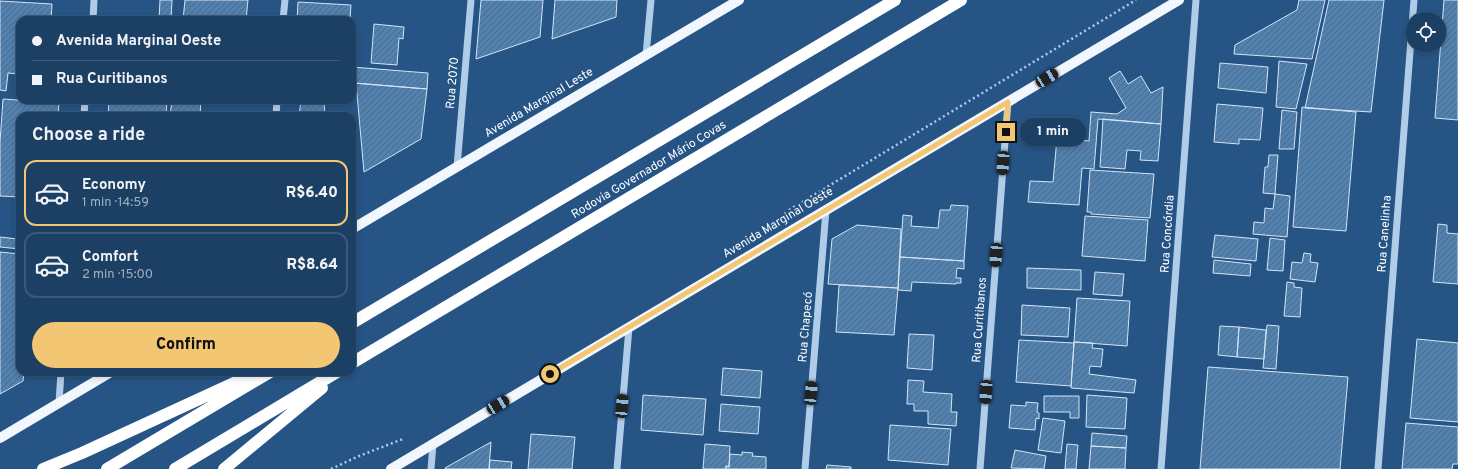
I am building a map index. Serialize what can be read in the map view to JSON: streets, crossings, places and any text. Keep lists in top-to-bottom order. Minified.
{"streets":{"highway":["Rodovia Governador Mário Covas"],"main road":["Avenida Marginal Leste","Avenida Marginal Oeste"],"street":["Rua 2070","Rua Concórdia","Rua Canelinha","Rua Curitibanos","Rua Chapecó"]},"crossings":[["Rua 2070","Avenida Marginal Leste"],["Avenida Marginal Oeste","Rua Curitibanos"],["Avenida Marginal Oeste","Rua Chapecó"]],"page":{"banner":["Avenida Marginal Oeste","Rua Curitibanos"],"heading":"Choose a ride","bubble":"1 min","list":[{"name":"Economy","note":"1 min · 14:59","value":"R$6.40"},{"name":"Comfort","note":"2 min · 15:00","value":"R$8.64"}],"buttons":"Confirm"}}
